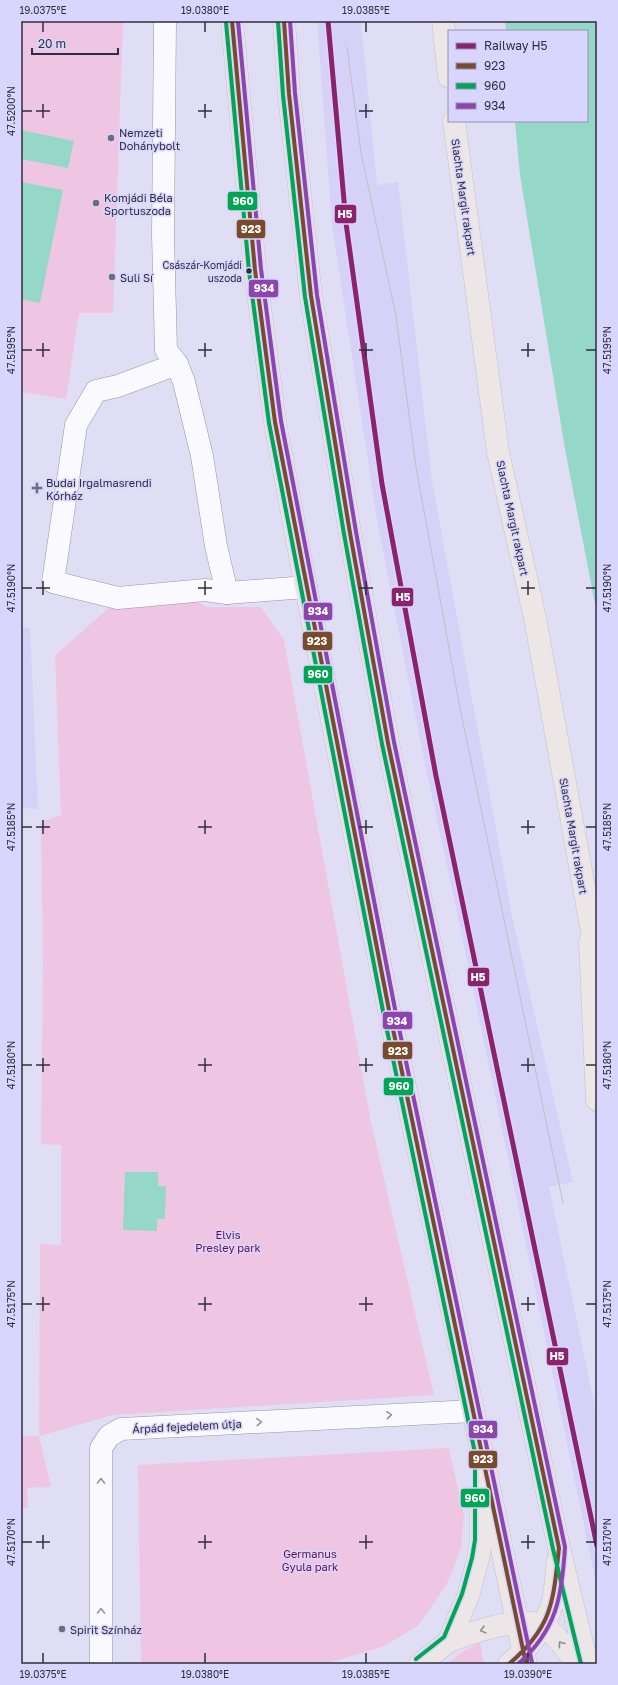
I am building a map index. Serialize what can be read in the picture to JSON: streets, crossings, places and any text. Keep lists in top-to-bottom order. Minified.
{"streets":{"main road":["Slachta Margit rakpart"],"street":["Árpád fejedelem útja"]},"parks":["Elvis Presley park","Germanus Gyula park"],"places":{"other":["Nemzeti Dohánybolt","Komjádi Béla Sportuszoda","Császár-Komjádi uszoda","Suli Sí","Spirit Színház"],"health":["Budai Irgalmasrendi Kórház"]},"lines":["rail line H5","transit line 923","transit line 960","transit line 934"],"legend":["Railway H5","923","960","934"],"scale_bar":"20 m","coordinates":["19.0375°E","19.0380°E","19.0385°E","47.5200°N","47.5195°N","47.5190°N","47.5185°N","47.5180°N","47.5175°N","47.5170°N","19.0390°E"]}
